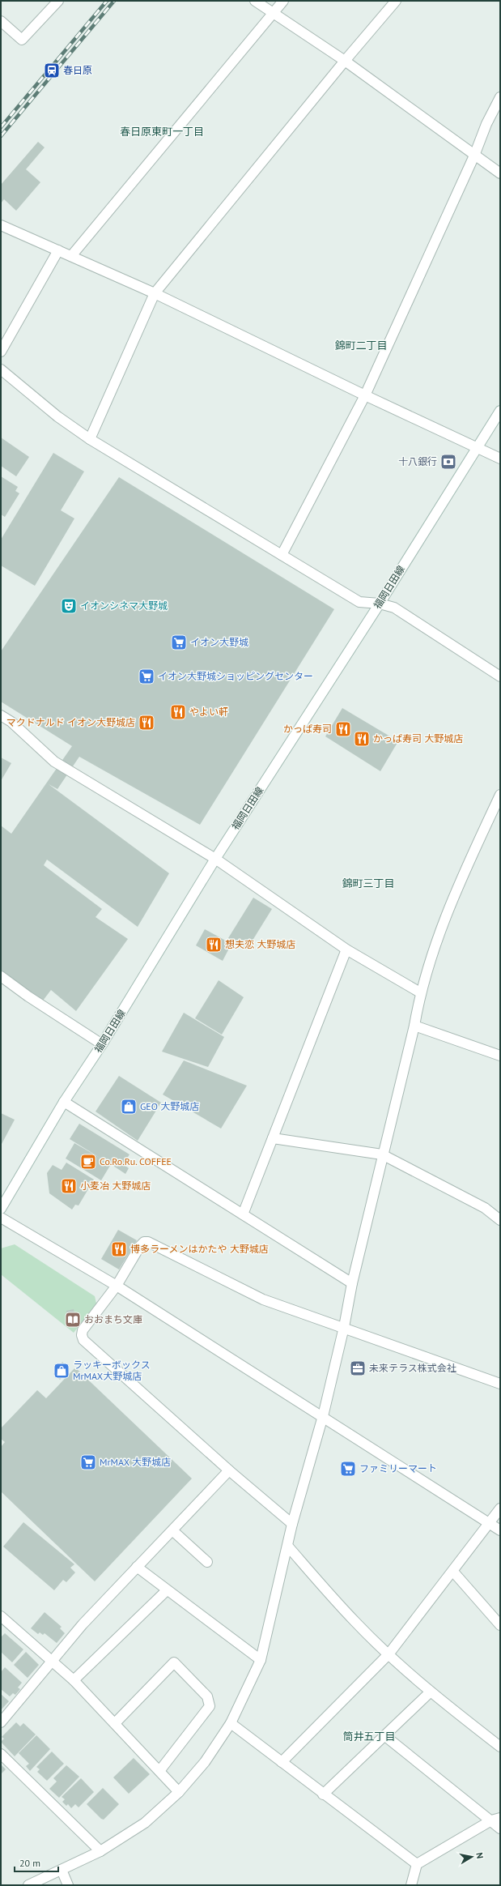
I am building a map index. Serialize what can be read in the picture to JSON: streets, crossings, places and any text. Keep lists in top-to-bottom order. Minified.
{"streets":{"street":["福岡日田線"]},"districts":["春日原東町一丁目","錦町二丁目","錦町三丁目","筒井五丁目"],"places":{"station":["春日原"],"bank":["十八銀行"],"theatre":["イオンシネマ大野城"],"supermarket":["イオン大野城","イオン大野城ショッピングセンター","MrMAX 大野城店","ファミリーマート"],"restaurant":["やよい軒","マクドナルド イオン大野城店","かっぱ寿司","かっぱ寿司 大野城店","想夫恋 大野城店","小麦冶 大野城店","博多ラーメンはかたや 大野城店"],"shop":["GEO 大野城店","ラッキーボックス MrMAX大野城店"],"cafe":["Co.Ro.Ru. COFFEE"],"library":["おおまち文庫"],"office":["未来テラス株式会社"]},"scale_bar":"20 m","north":"right"}
